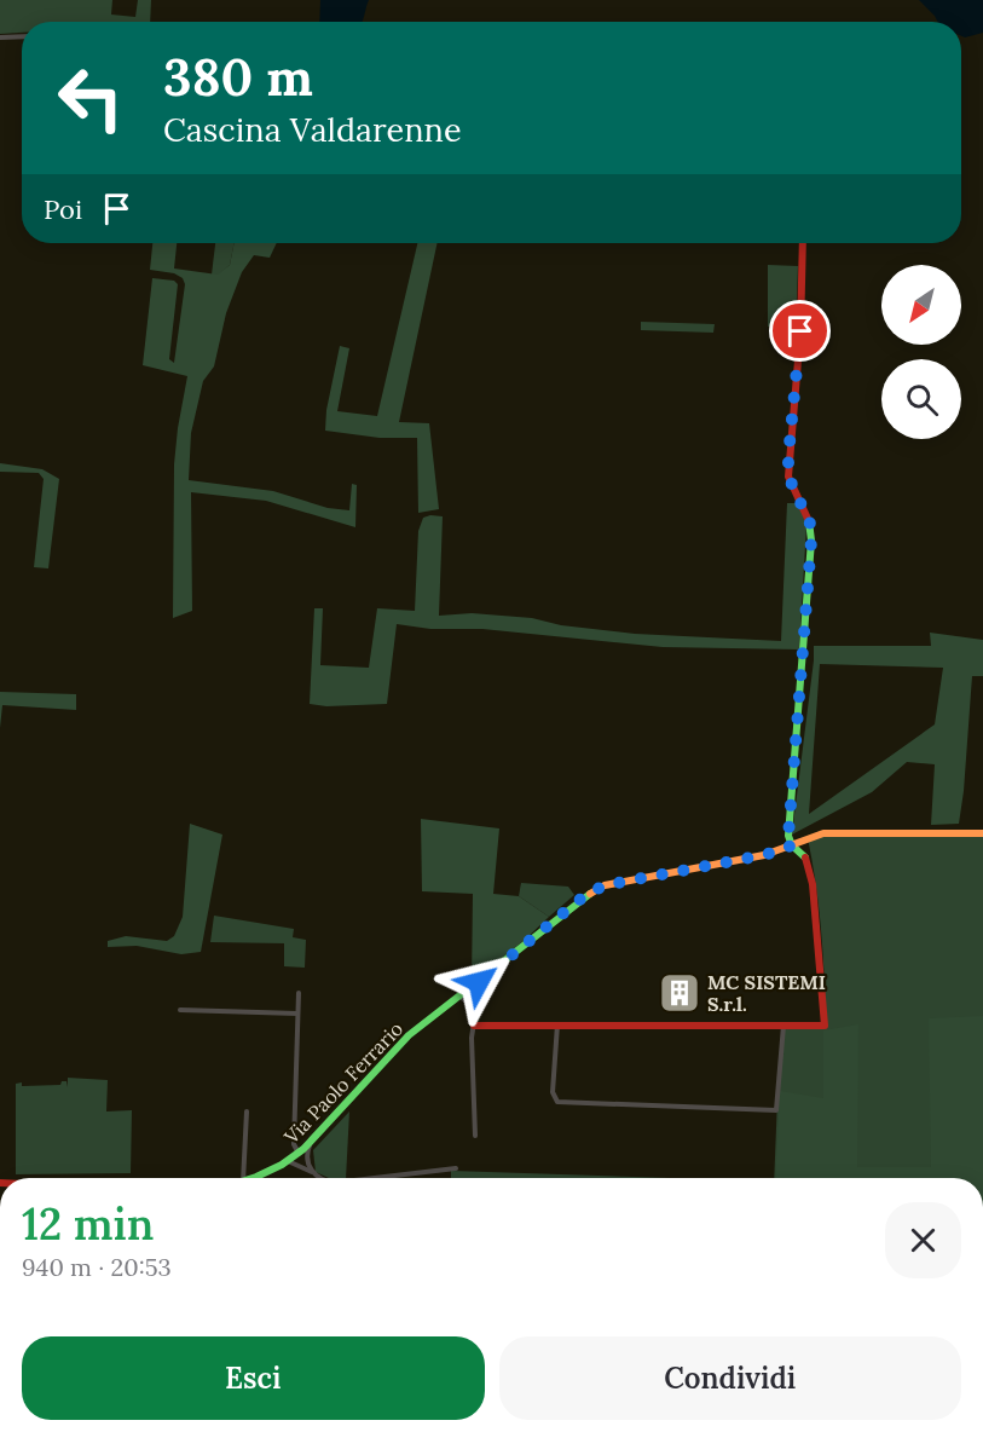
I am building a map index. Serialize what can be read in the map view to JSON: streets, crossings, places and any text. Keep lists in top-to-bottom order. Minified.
{"streets":{"street":["Via Paolo Ferrario"]},"places":{"building":["MC SISTEMI S.r.l."]},"north":"bottom left","page":{"turn":["380 m","Cascina Valdarenne"],"then":"Poi","heading":["12 min","940 m · 20:53"],"buttons":["Esci","Condividi"]}}
